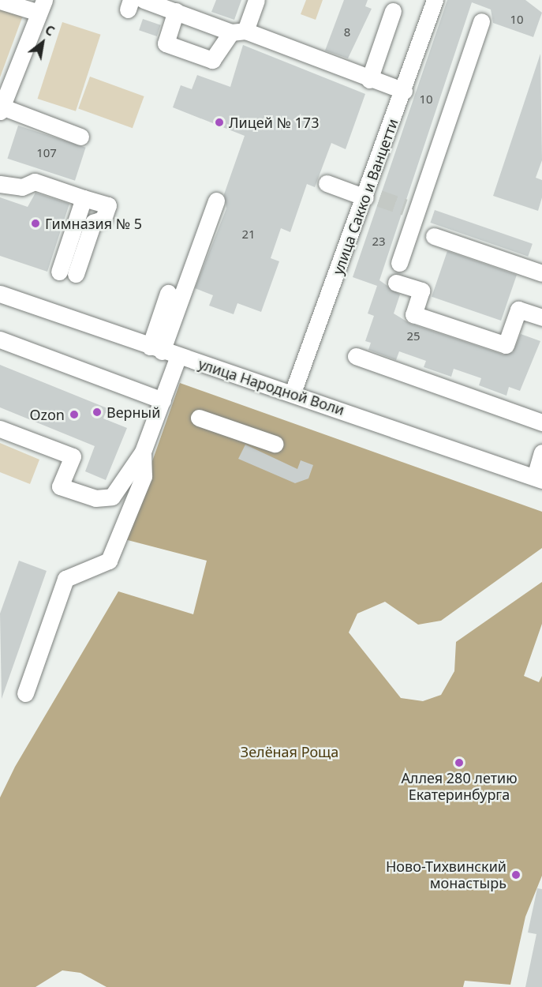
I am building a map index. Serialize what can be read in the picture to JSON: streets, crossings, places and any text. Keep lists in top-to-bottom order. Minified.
{"streets":{"street":["улица Сакко и Ванцетти","улица Народной Воли"]},"crossings":[["улица Сакко и Ванцетти","улица Народной Воли"]],"parks":["Зелёная Роща"],"places":["Лицей № 173","Гимназия № 5","Верный","Ozon","Аллея 280 летию Екатеринбурга","Ново-Тихвинский монастырь"],"house_numbers":["10","8","10","107","21","23","25"],"north":"top right"}
